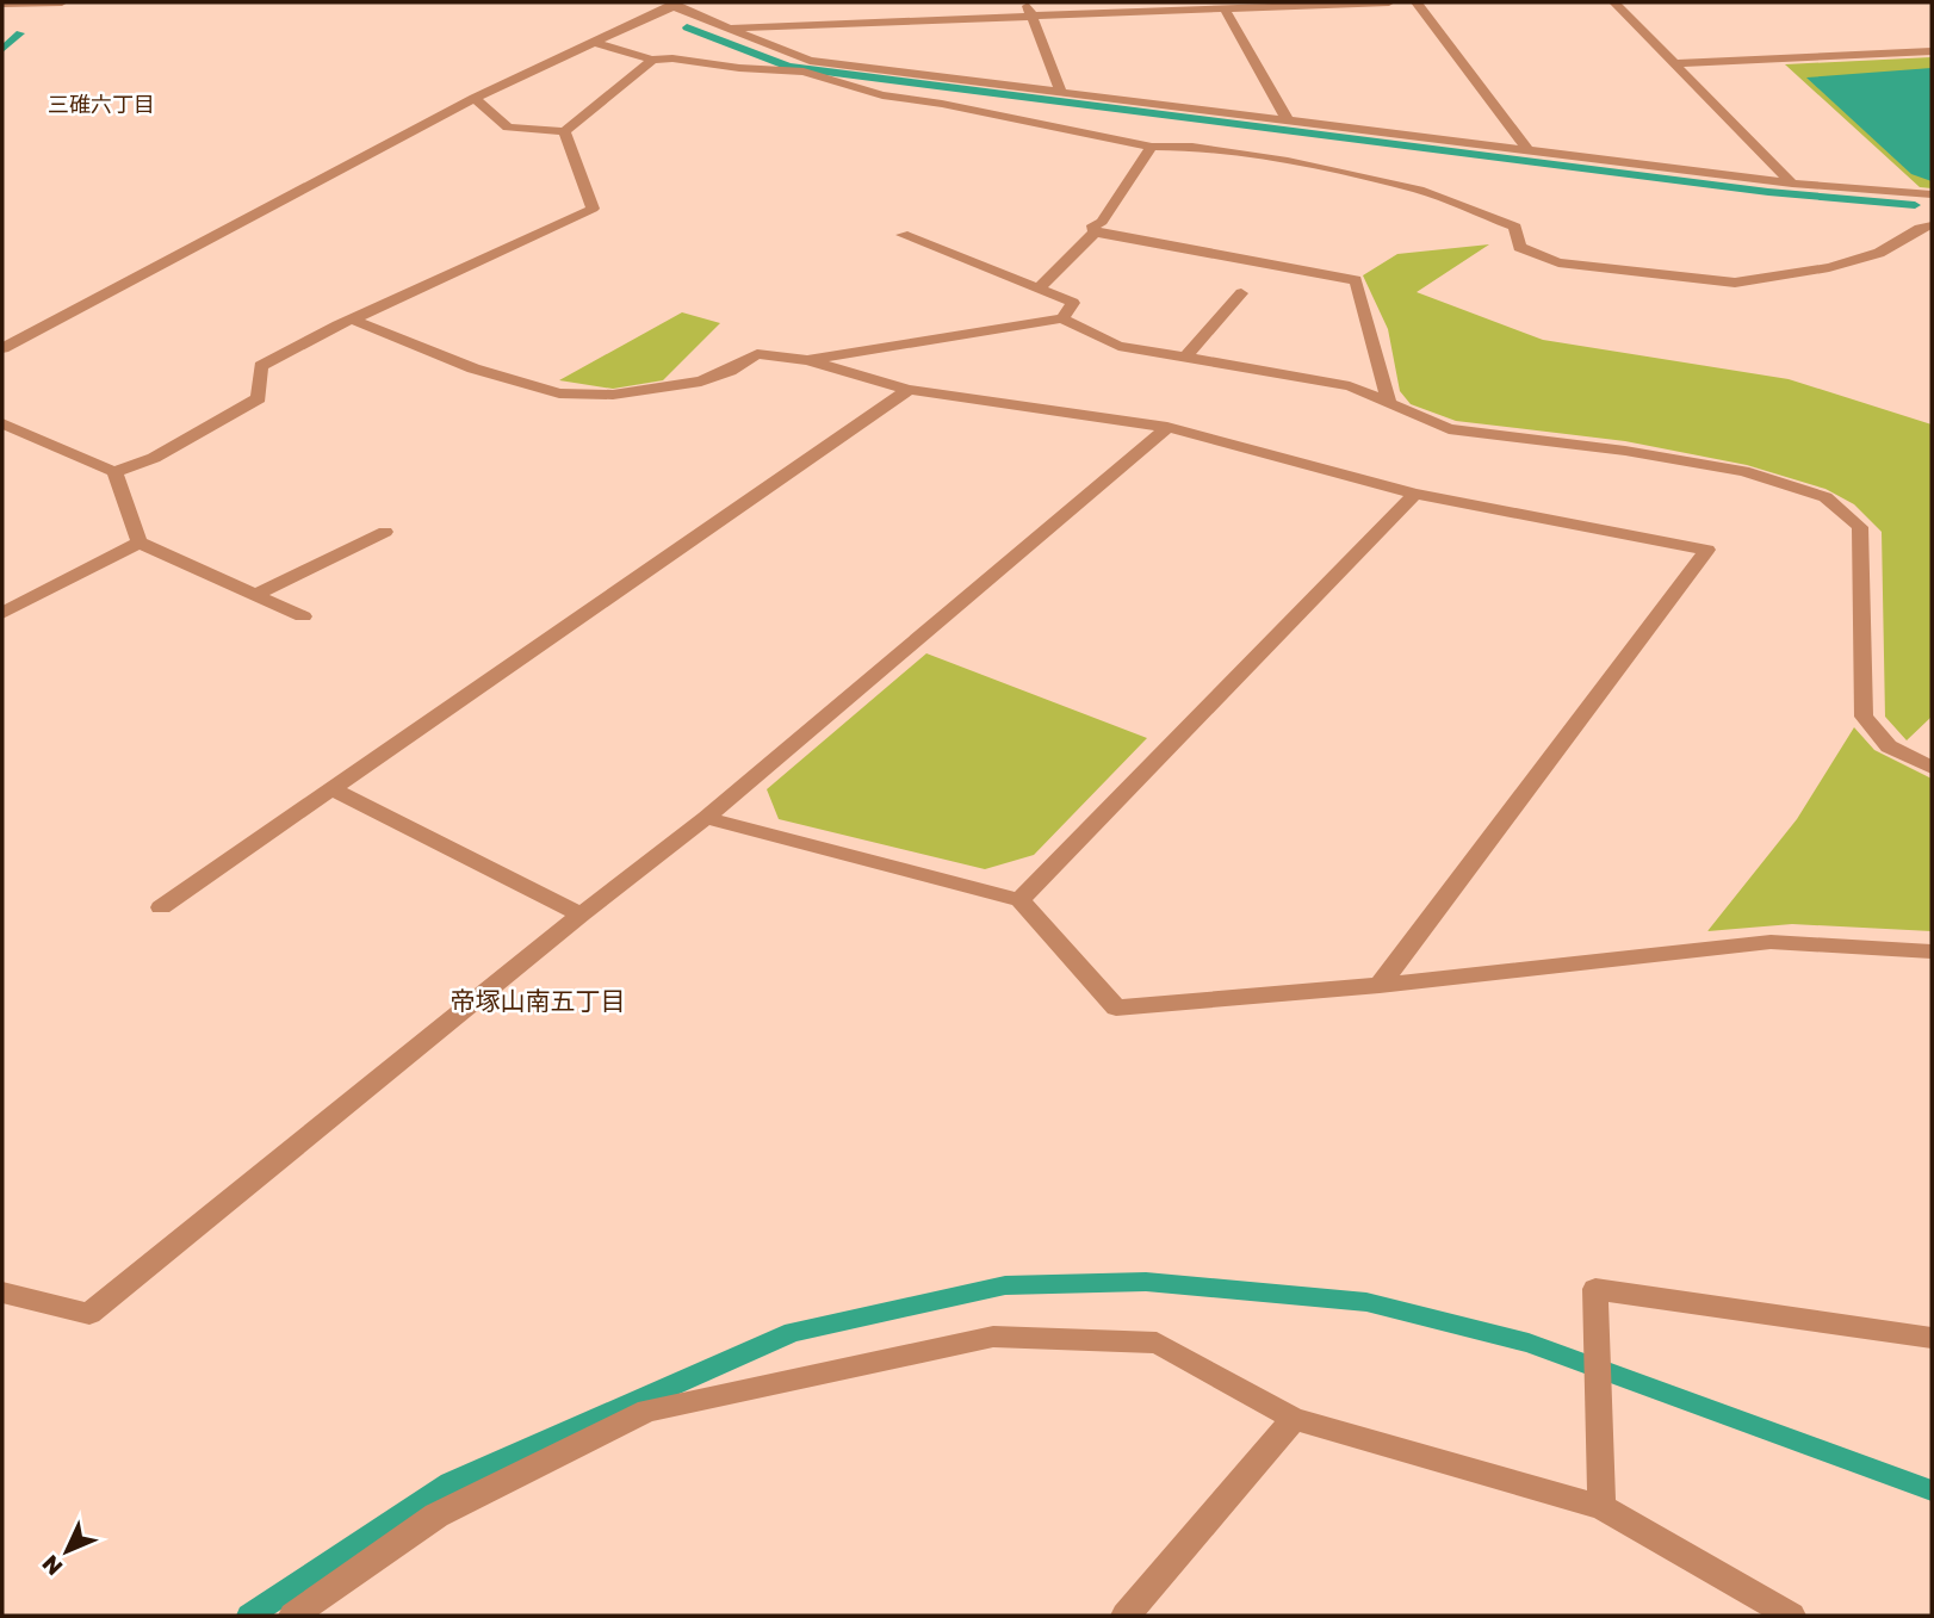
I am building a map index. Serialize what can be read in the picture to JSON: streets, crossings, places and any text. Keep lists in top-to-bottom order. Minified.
{"districts":["三碓六丁目","帝塚山南五丁目"],"north":"bottom left"}
